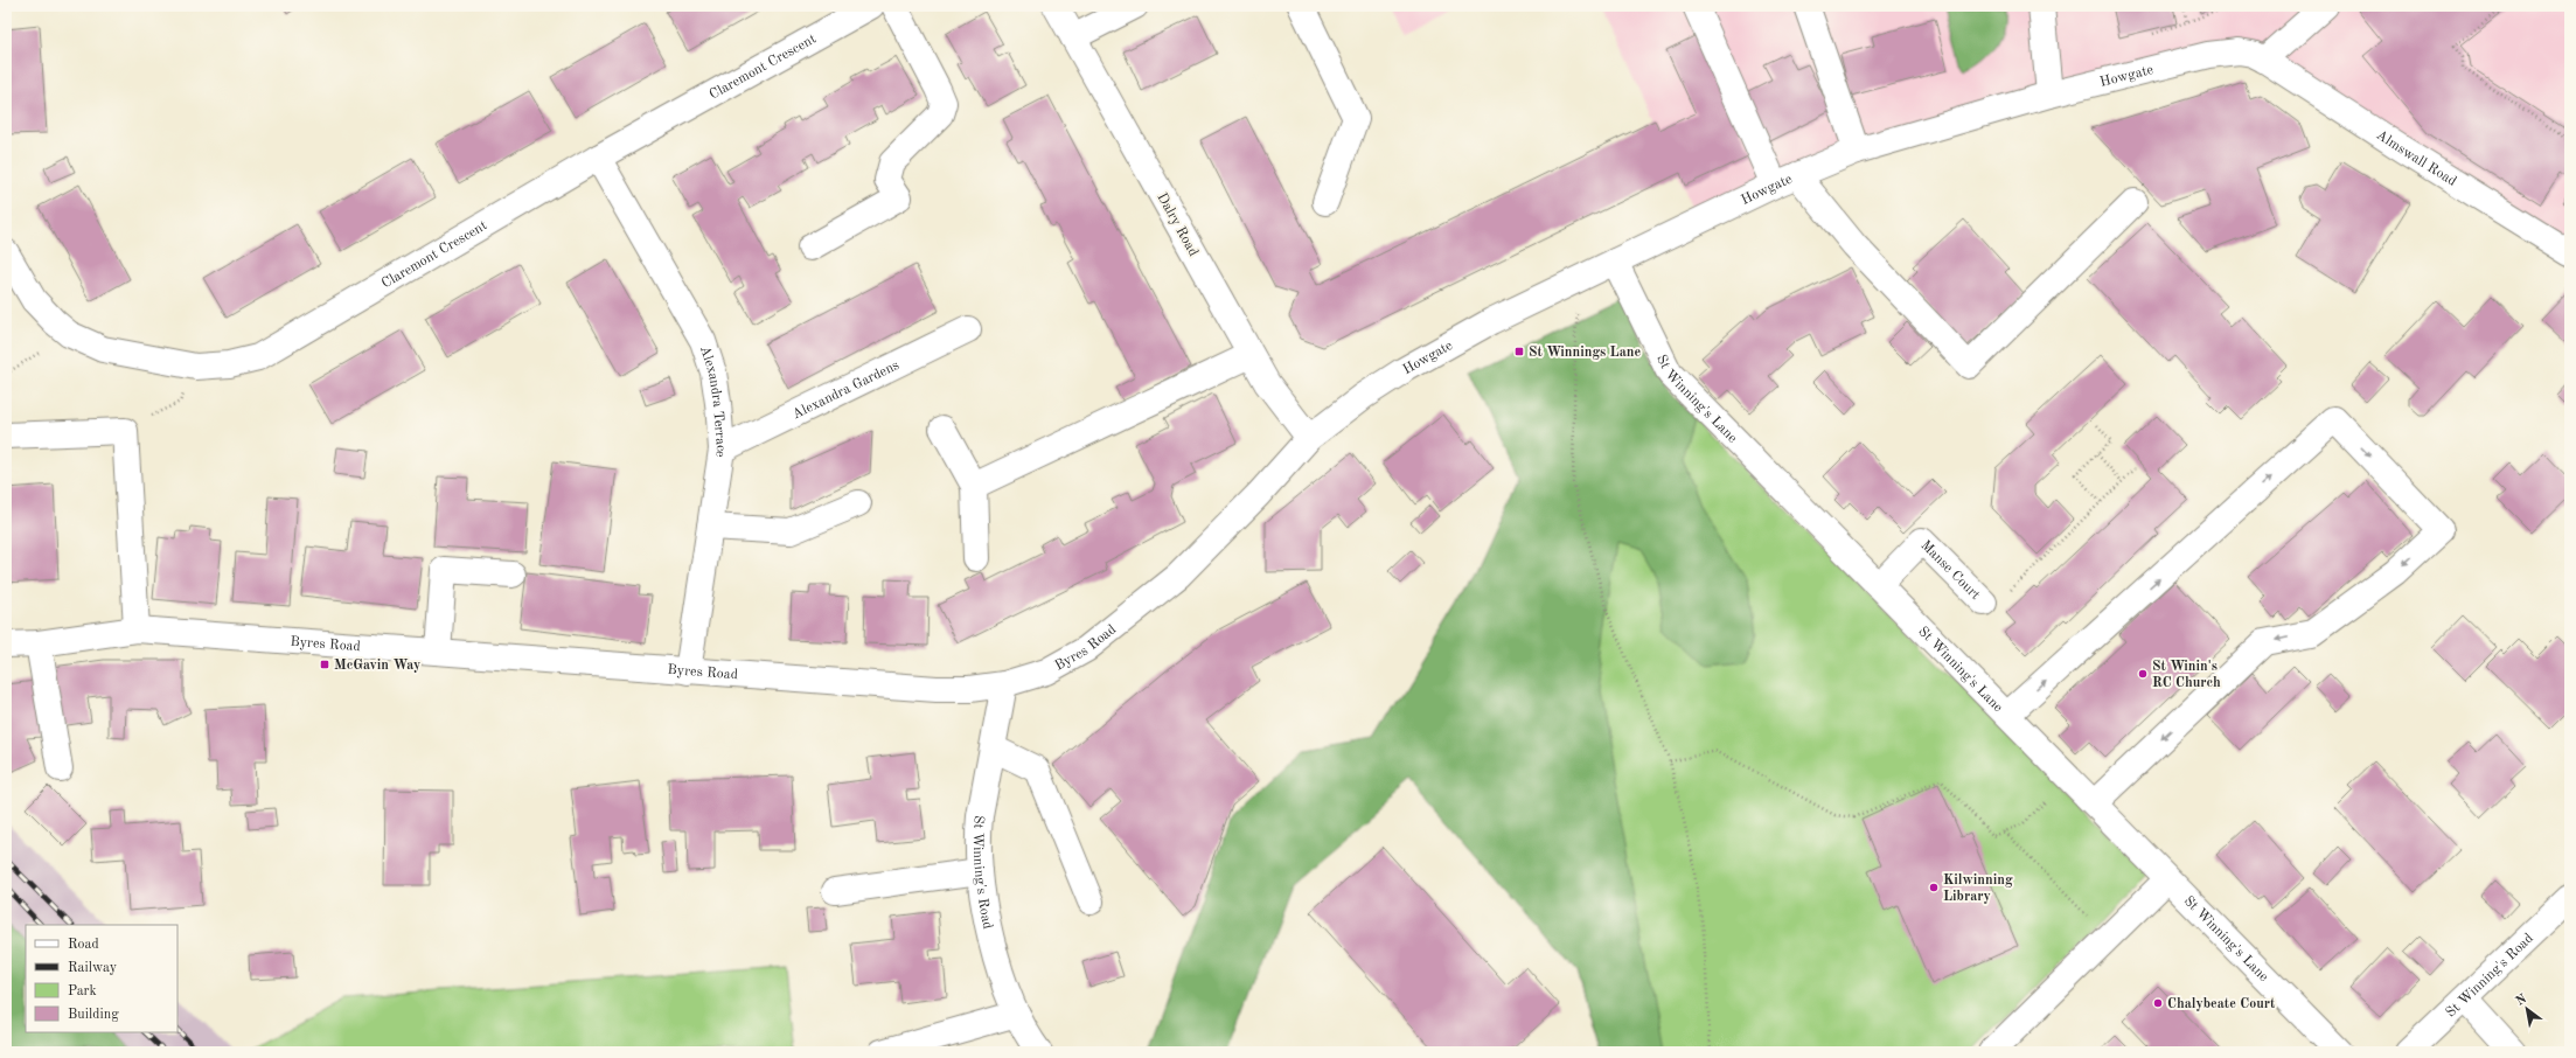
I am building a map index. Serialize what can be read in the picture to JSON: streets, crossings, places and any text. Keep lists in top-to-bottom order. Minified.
{"streets":{"main road":["Claremont Crescent","Howgate","Almswall Road","Dalry Road","Alexandra Gardens","St Winning's Lane","Alexandra Terrace","Manse Court","Byres Road","St Winning's Road"]},"crossings":[["Claremont Crescent","Alexandra Terrace"],["Howgate","Almswall Road"],["Howgate","Dalry Road"],["Howgate","St Winning's Lane"],["Howgate","Byres Road"],["Dalry Road","Byres Road"],["Alexandra Gardens","Alexandra Terrace"],["St Winning's Lane","Manse Court"],["Alexandra Terrace","Byres Road"],["Byres Road","St Winning's Road"]],"places":{"transit":["St Winnings Lane","McGavin Way"],"other":["St Winin's RC Church","Kilwinning Library","Chalybeate Court"]},"legend":["Road","Railway","Park","Building"],"north":"top left"}
